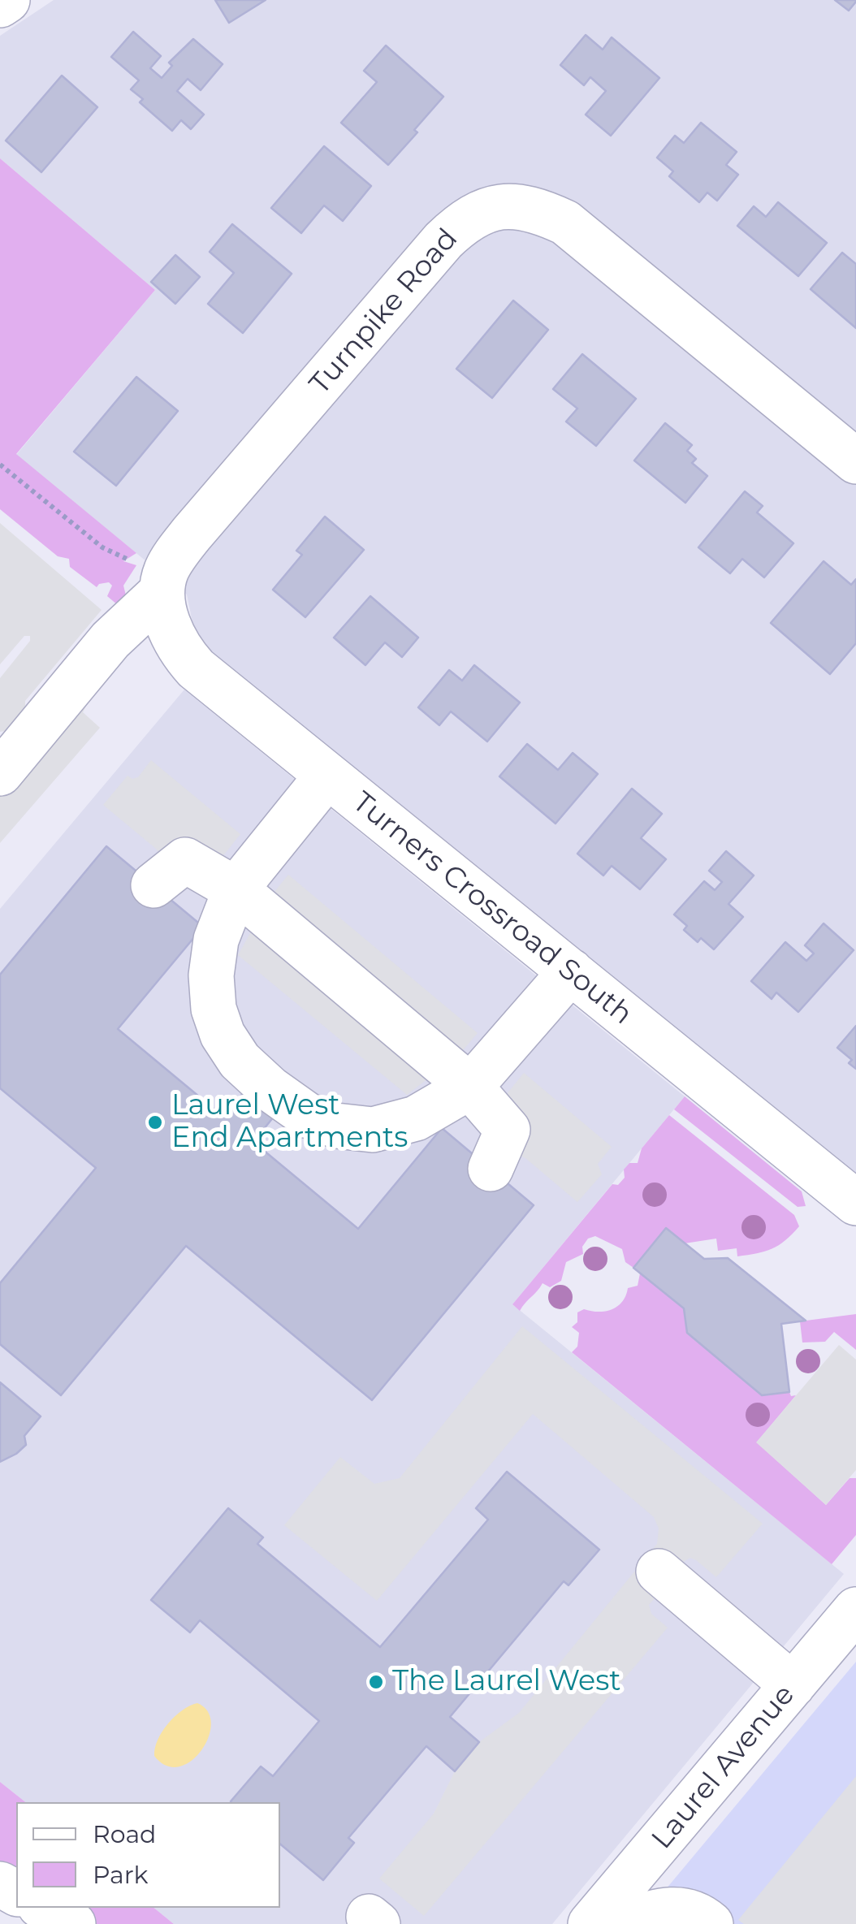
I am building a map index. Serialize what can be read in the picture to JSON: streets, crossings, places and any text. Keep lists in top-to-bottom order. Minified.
{"streets":{"street":["Turnpike Road","Turners Crossroad South","Laurel Avenue"]},"crossings":[["Turnpike Road","Turners Crossroad South"]],"places":["Laurel West End Apartments","The Laurel West"],"legend":["Road","Park"]}
